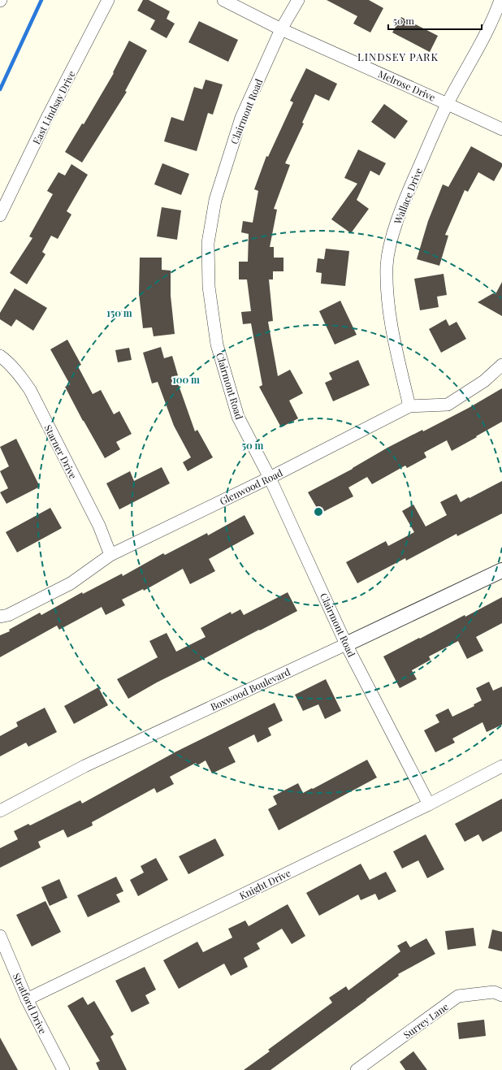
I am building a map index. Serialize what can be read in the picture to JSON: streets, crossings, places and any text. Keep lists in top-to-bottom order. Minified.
{"streets":{"street":["Melrose Drive","East Lindsay Drive","Clairmont Road","Wallace Drive","Starner Drive","Glenwood Road","Boxwood Boulevard","Knight Drive","Stratford Drive","Surrey Lane"]},"crossings":[["Melrose Drive","Clairmont Road"],["Melrose Drive","Wallace Drive"],["Clairmont Road","Glenwood Road"],["Clairmont Road","Boxwood Boulevard"],["Clairmont Road","Knight Drive"],["Wallace Drive","Glenwood Road"],["Starner Drive","Glenwood Road"],["Knight Drive","Stratford Drive"]],"districts":["LINDSEY PARK"],"scale_bar":"50 m","rings":["150 m","100 m","50 m"]}
